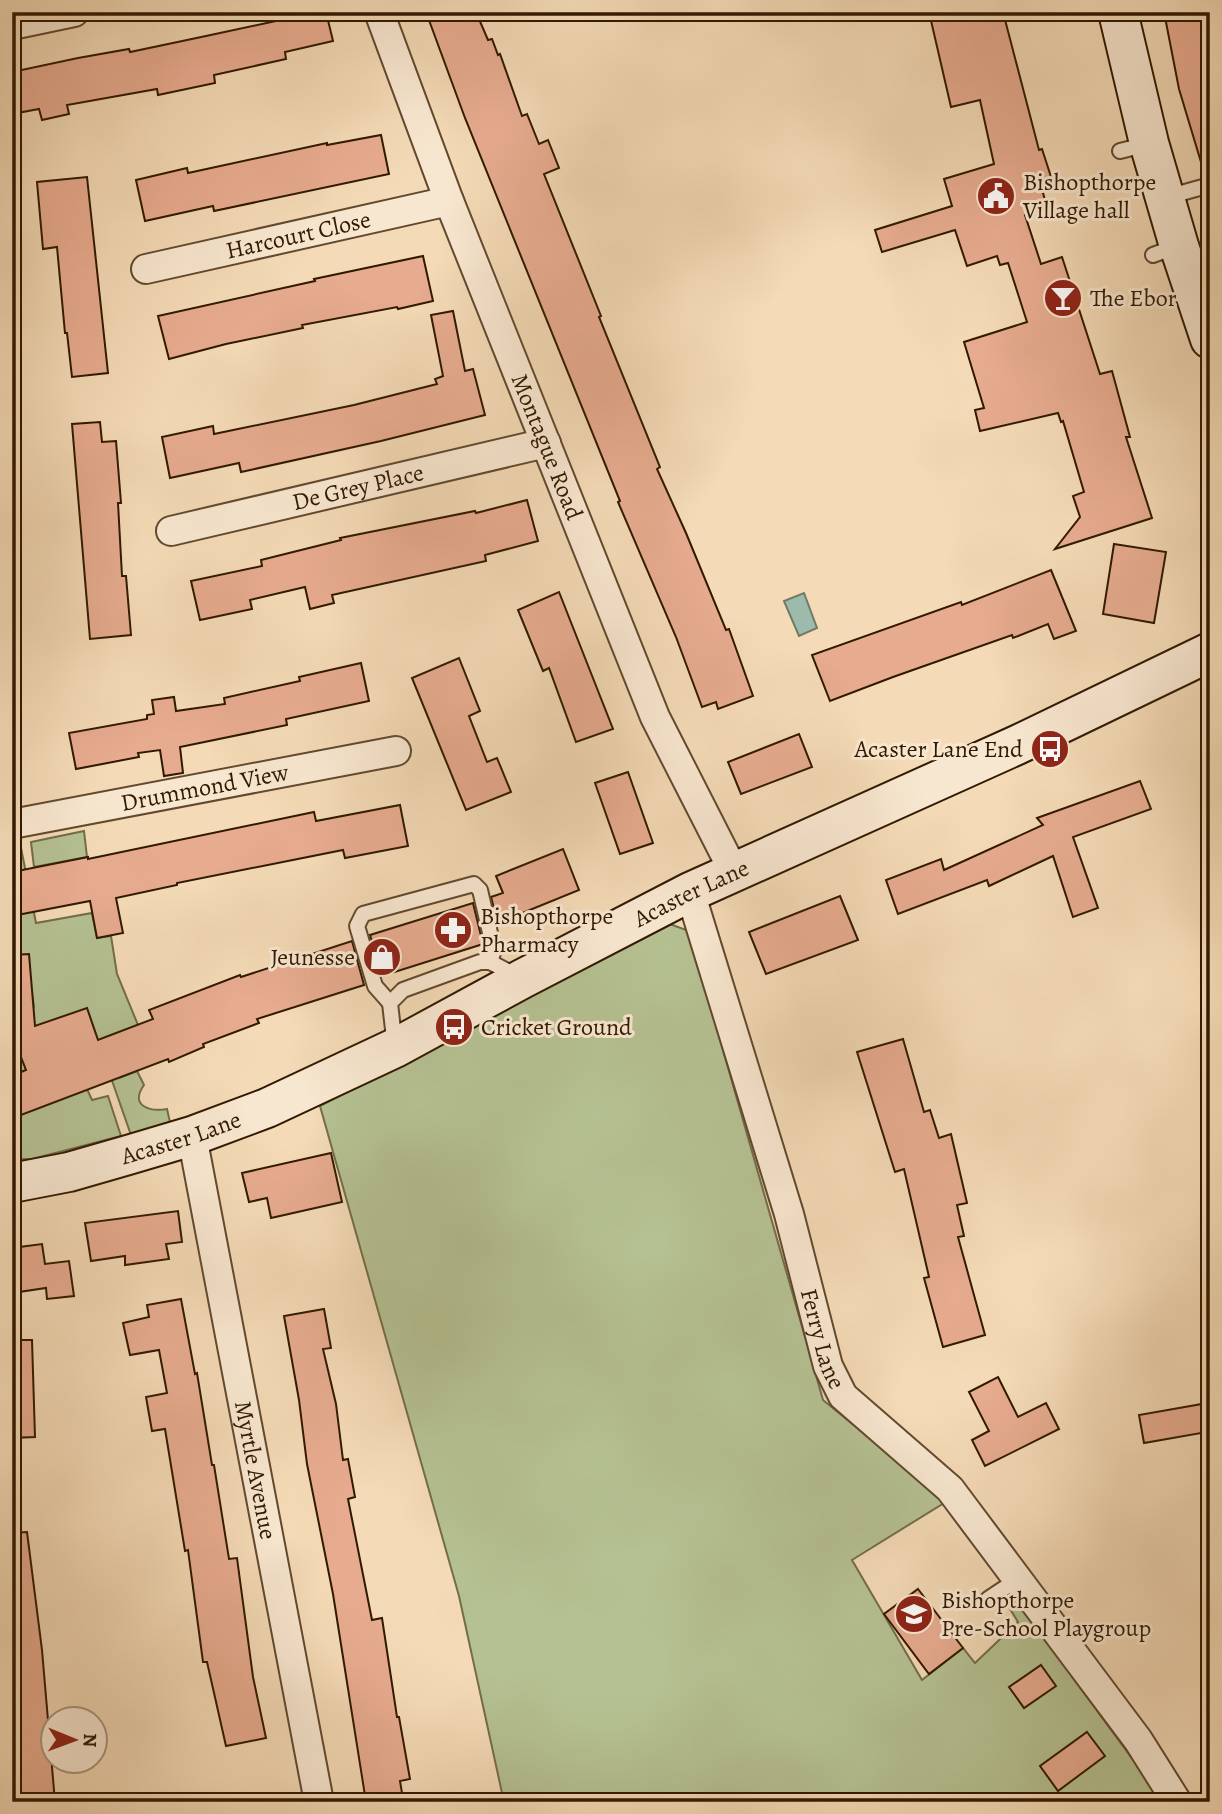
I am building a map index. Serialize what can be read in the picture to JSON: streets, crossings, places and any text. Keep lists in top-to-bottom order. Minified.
{"streets":{"street":["Harcourt Close","Montague Road","De Grey Place","Drummond View","Acaster Lane","Ferry Lane","Myrtle Avenue"]},"crossings":[["Harcourt Close","Montague Road"],["Montague Road","De Grey Place"],["Montague Road","Acaster Lane"],["Acaster Lane","Ferry Lane"],["Acaster Lane","Myrtle Avenue"]],"places":{"public building":["Bishopthorpe Village hall"],"bar":["The Ebor"],"bus stop":["Acaster Lane End","Cricket Ground"],"pharmacy":["Bishopthorpe Pharmacy"],"shop":["Jeunesse"],"school or university":["Bishopthorpe Pre-School Playgroup"]},"north":"right"}
